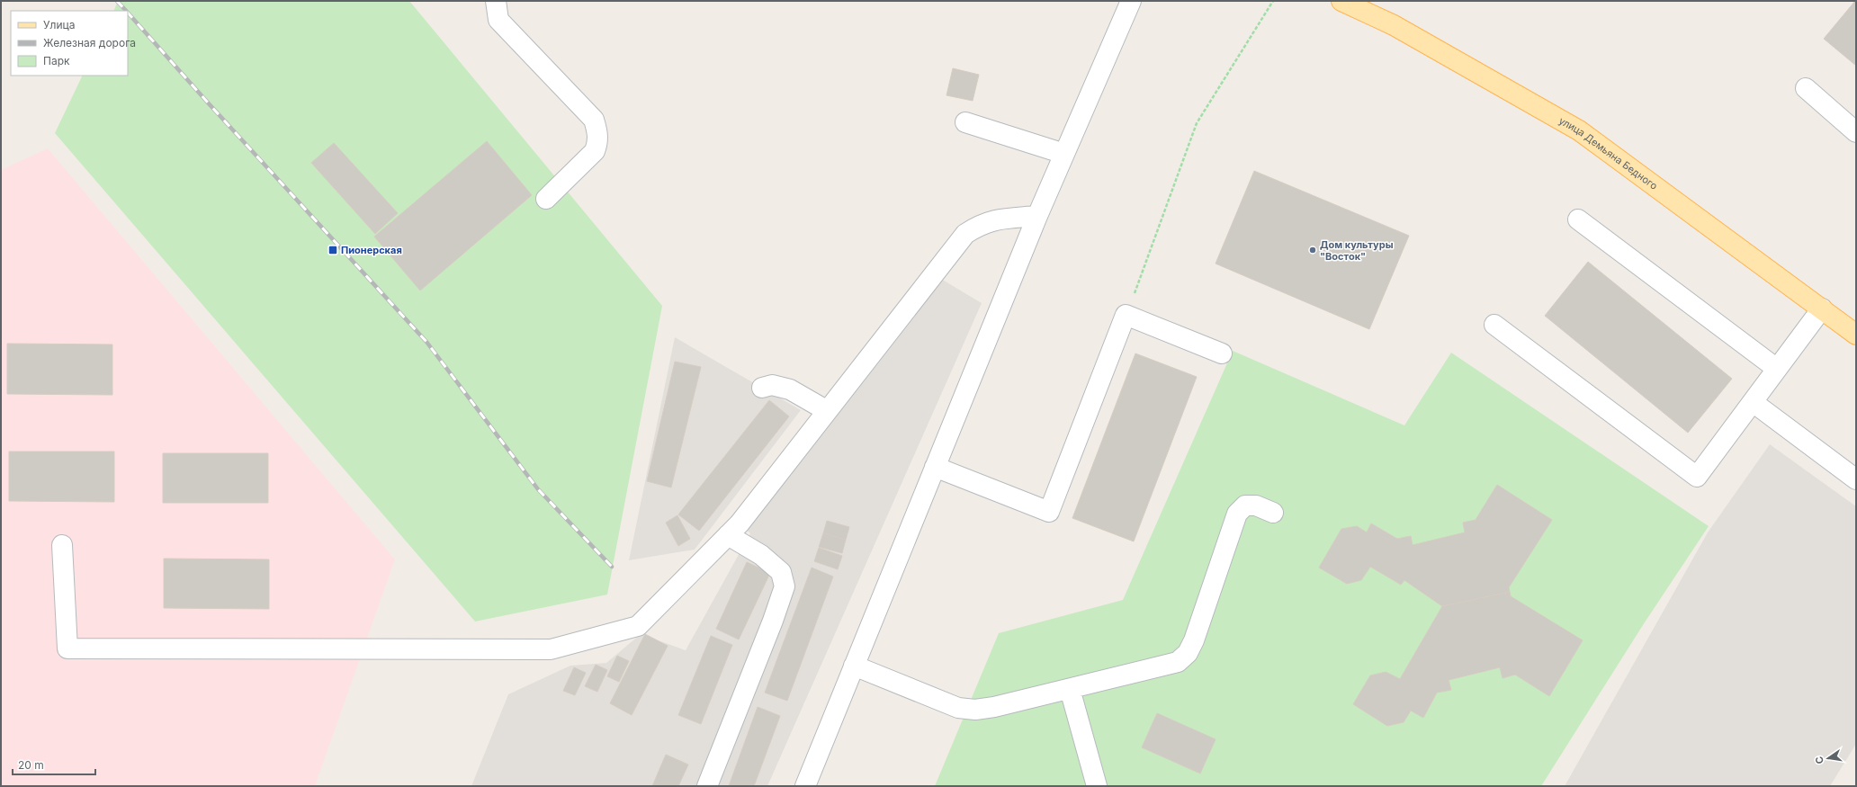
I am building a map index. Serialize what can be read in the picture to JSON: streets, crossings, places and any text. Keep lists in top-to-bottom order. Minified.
{"streets":{"main road":["улица Демьяна Бедного"]},"places":{"transit":["Пионерская"],"other":["Дом культуры \"Восток\""]},"legend":["Улица","Железная дорога","Парк"],"scale_bar":"20 m","north":"left"}
